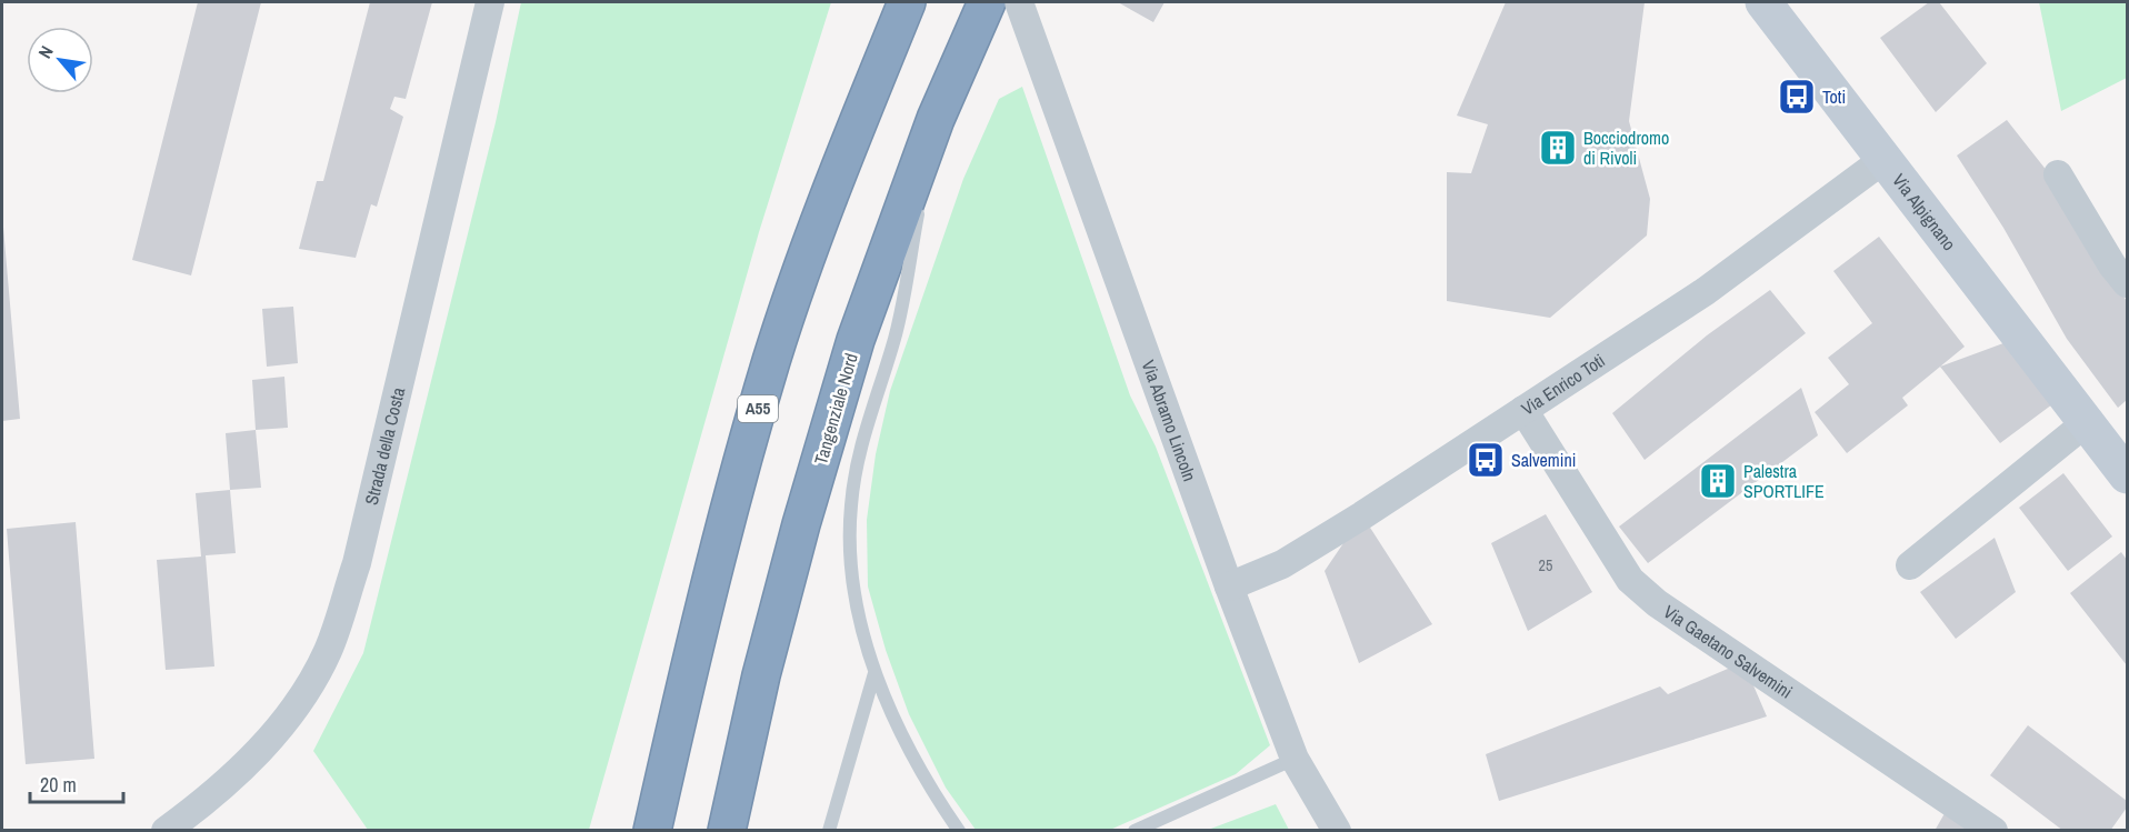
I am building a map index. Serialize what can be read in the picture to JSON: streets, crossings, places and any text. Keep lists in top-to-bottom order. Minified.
{"streets":{"highway":["A55","Tangenziale Nord"],"street":["Via Alpignano","Via Enrico Toti","Via Abramo Lincoln","Strada della Costa","Via Gaetano Salvemini"]},"crossings":[["Via Alpignano","Via Enrico Toti"],["Via Enrico Toti","Via Abramo Lincoln"],["Via Enrico Toti","Via Gaetano Salvemini"]],"places":{"bus stop":["Toti","Salvemini"],"building":["Bocciodromo di Rivoli","Palestra SPORTLIFE"]},"house_numbers":["25"],"scale_bar":"20 m","north":"top left"}
